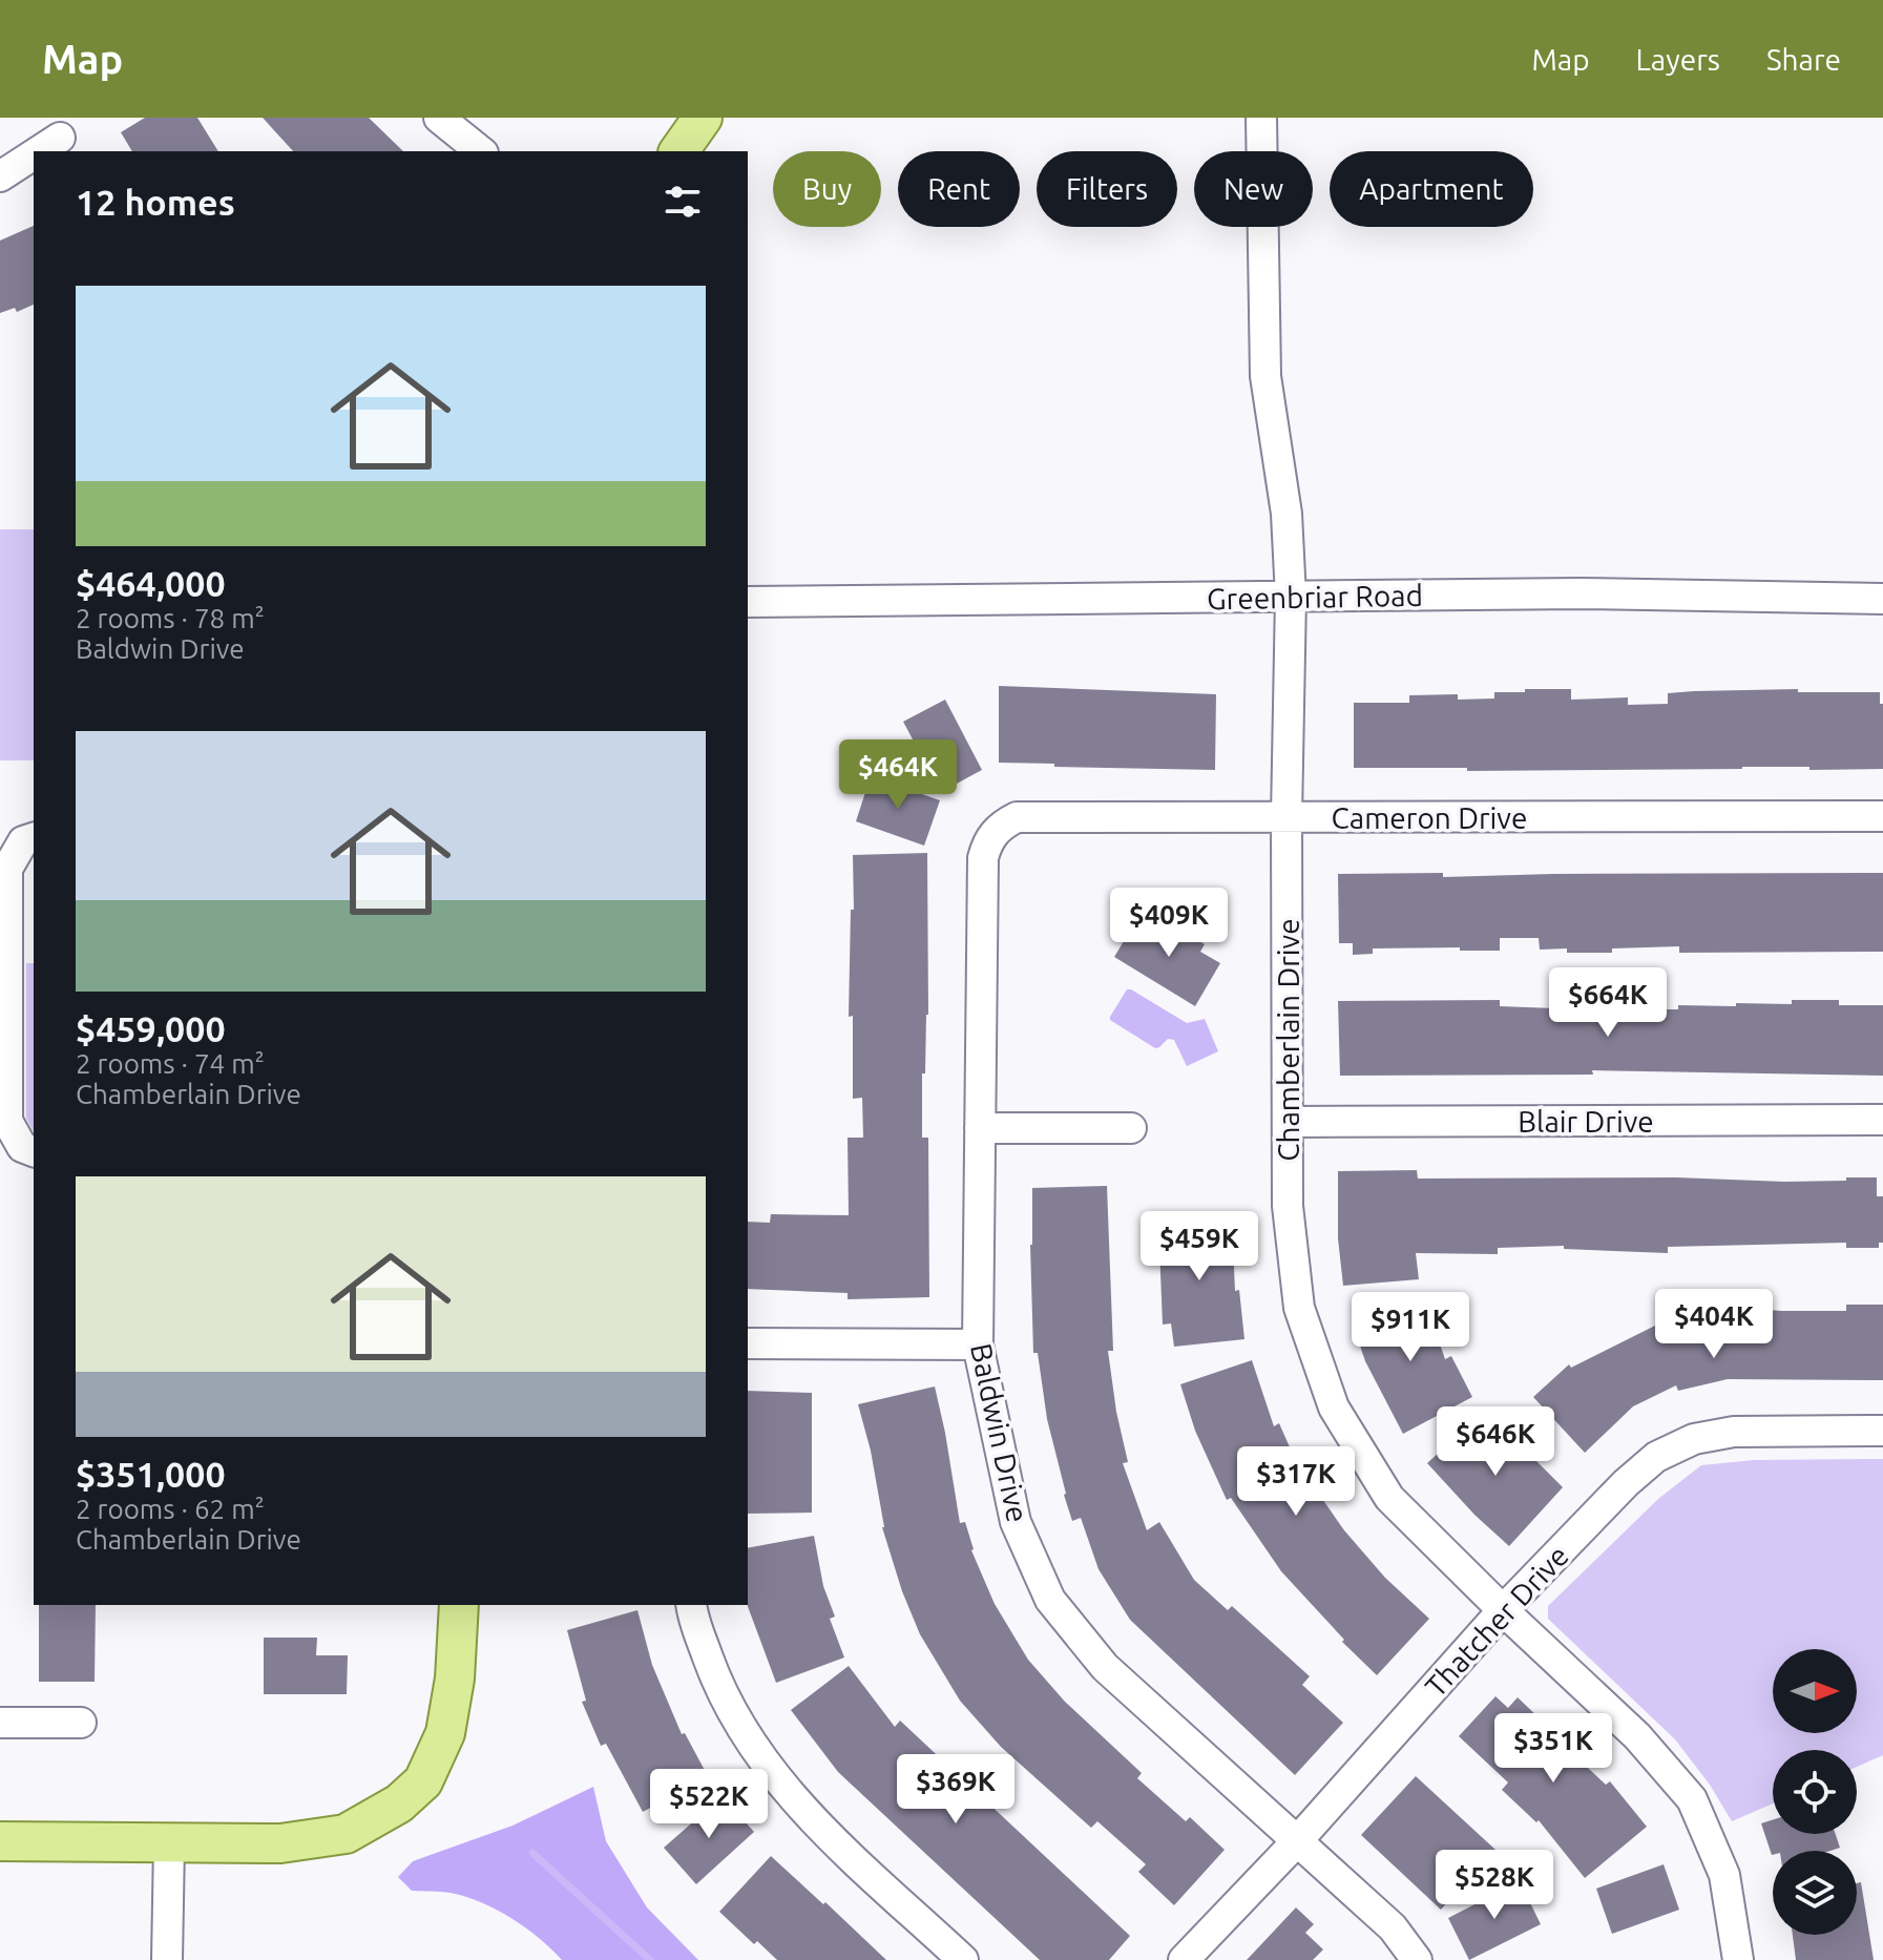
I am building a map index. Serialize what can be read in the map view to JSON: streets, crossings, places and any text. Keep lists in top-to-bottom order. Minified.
{"streets":{"street":["Greenbriar Road","Cameron Drive","Chamberlain Drive","Blair Drive","Baldwin Drive","Thatcher Drive"]},"crossings":[["Greenbriar Road","Chamberlain Drive"],["Cameron Drive","Chamberlain Drive"],["Cameron Drive","Baldwin Drive"],["Chamberlain Drive","Blair Drive"],["Chamberlain Drive","Thatcher Drive"],["Baldwin Drive","Thatcher Drive"]],"north":"right","page":{"header":"Map","nav":["Map","Layers","Share"],"chip":["Buy","Rent","Filters","New","Apartment"],"heading":"12 homes","list":[{"name":"$464,000","note":"2 rooms · 78 m² · Baldwin Drive"},{"name":"$459,000","note":"2 rooms · 74 m² · Chamberlain Drive"},{"name":"$351,000","note":"2 rooms · 62 m² · Chamberlain Drive"}],"price":["$464K","$409K","$664K","$459K","$404K","$911K","$646K","$317K","$351K","$369K","$522K","$528K"]}}
